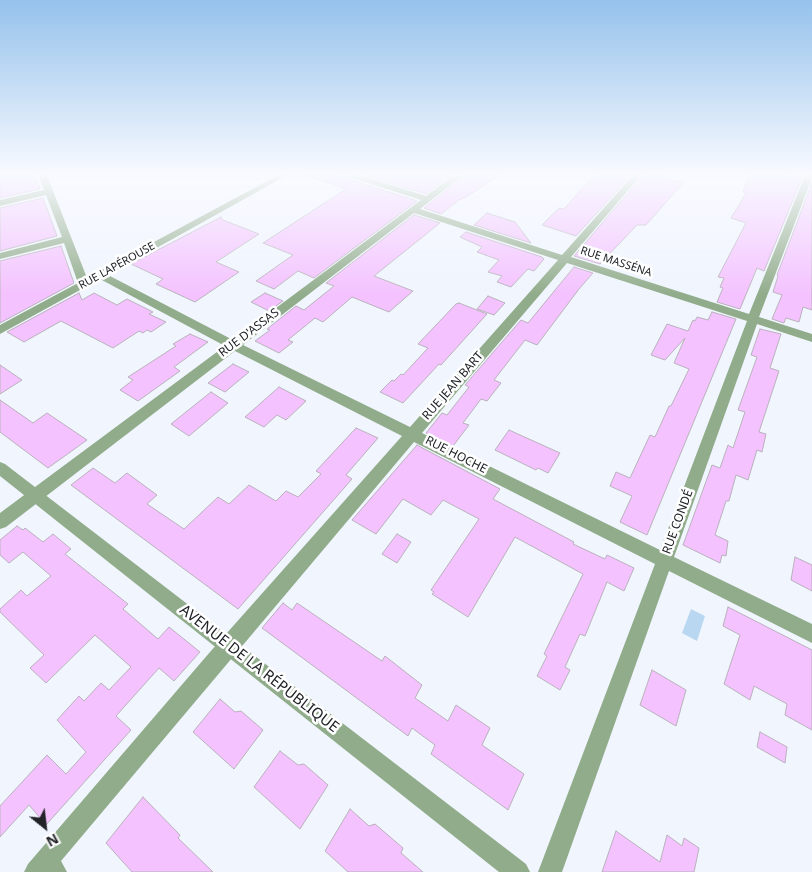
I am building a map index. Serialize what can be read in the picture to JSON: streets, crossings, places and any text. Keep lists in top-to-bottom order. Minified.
{"streets":{"street":["RUE MASSÉNA","RUE LAPÉROUSE","RUE D'ASSAS","RUE JEAN BART","RUE HOCHE","RUE CONDÉ","AVENUE DE LA RÉPUBLIQUE"]},"crossings":[["RUE MASSÉNA","RUE JEAN BART"],["RUE MASSÉNA","RUE CONDÉ"],["RUE LAPÉROUSE","RUE HOCHE"],["RUE D'ASSAS","RUE HOCHE"],["RUE D'ASSAS","AVENUE DE LA RÉPUBLIQUE"],["RUE JEAN BART","RUE HOCHE"],["RUE JEAN BART","AVENUE DE LA RÉPUBLIQUE"],["RUE HOCHE","RUE CONDÉ"]],"north":"bottom right"}
